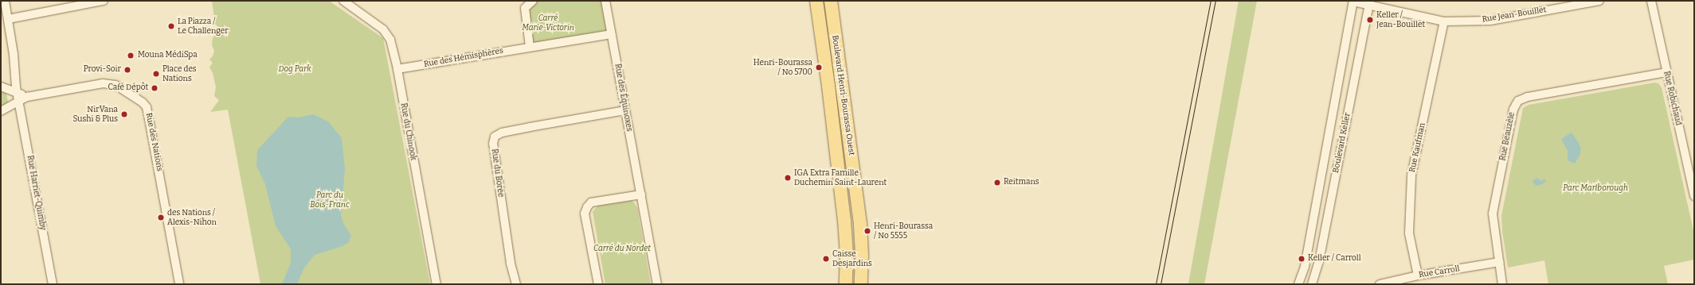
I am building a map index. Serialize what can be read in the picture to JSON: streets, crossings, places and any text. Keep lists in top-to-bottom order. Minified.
{"streets":{"main road":["Boulevard Henri-Bourassa Ouest"],"street":["Rue Jean-Bouillet","Rue des Hémisphères","Rue des Équinoxes","Rue Robichaud","Rue du Chinook","Rue Beauzèle","Rue des Nations","Boulevard Keller","Rue Kaufman","Rue du Borée","Rue Harriet-Quimby","Rue Carroll"]},"crossings":[["Rue Jean-Bouillet","Boulevard Keller"],["Rue Jean-Bouillet","Rue Kaufman"],["Rue des Hémisphères","Rue des Équinoxes"],["Rue des Hémisphères","Rue du Chinook"],["Rue des Équinoxes","Rue du Borée"],["Rue Robichaud","Rue Beauzèle"],["Rue Beauzèle","Rue Carroll"],["Rue des Nations","Rue Harriet-Quimby"],["Rue Kaufman","Rue Carroll"]],"parks":["Carré Marie-Victorin","Dog Park","Parc Marlborough","Parc du Bois-Franc","Carré du Nordet"],"places":["Keller / Jean-Bouillet","La Piazza / Le Challenger","Mouna MédiSpa","Henri-Bourassa / No 5700","Provi-Soir","Place des Nations","Café Dépôt","NirVana Sushi & Plus","IGA Extra Famille Duchemin Saint-Laurent","Reitmans","des Nations / Alexis-Nihon","Henri-Bourassa / No 5555","Caisse Desjardins","Keller / Carroll"]}
